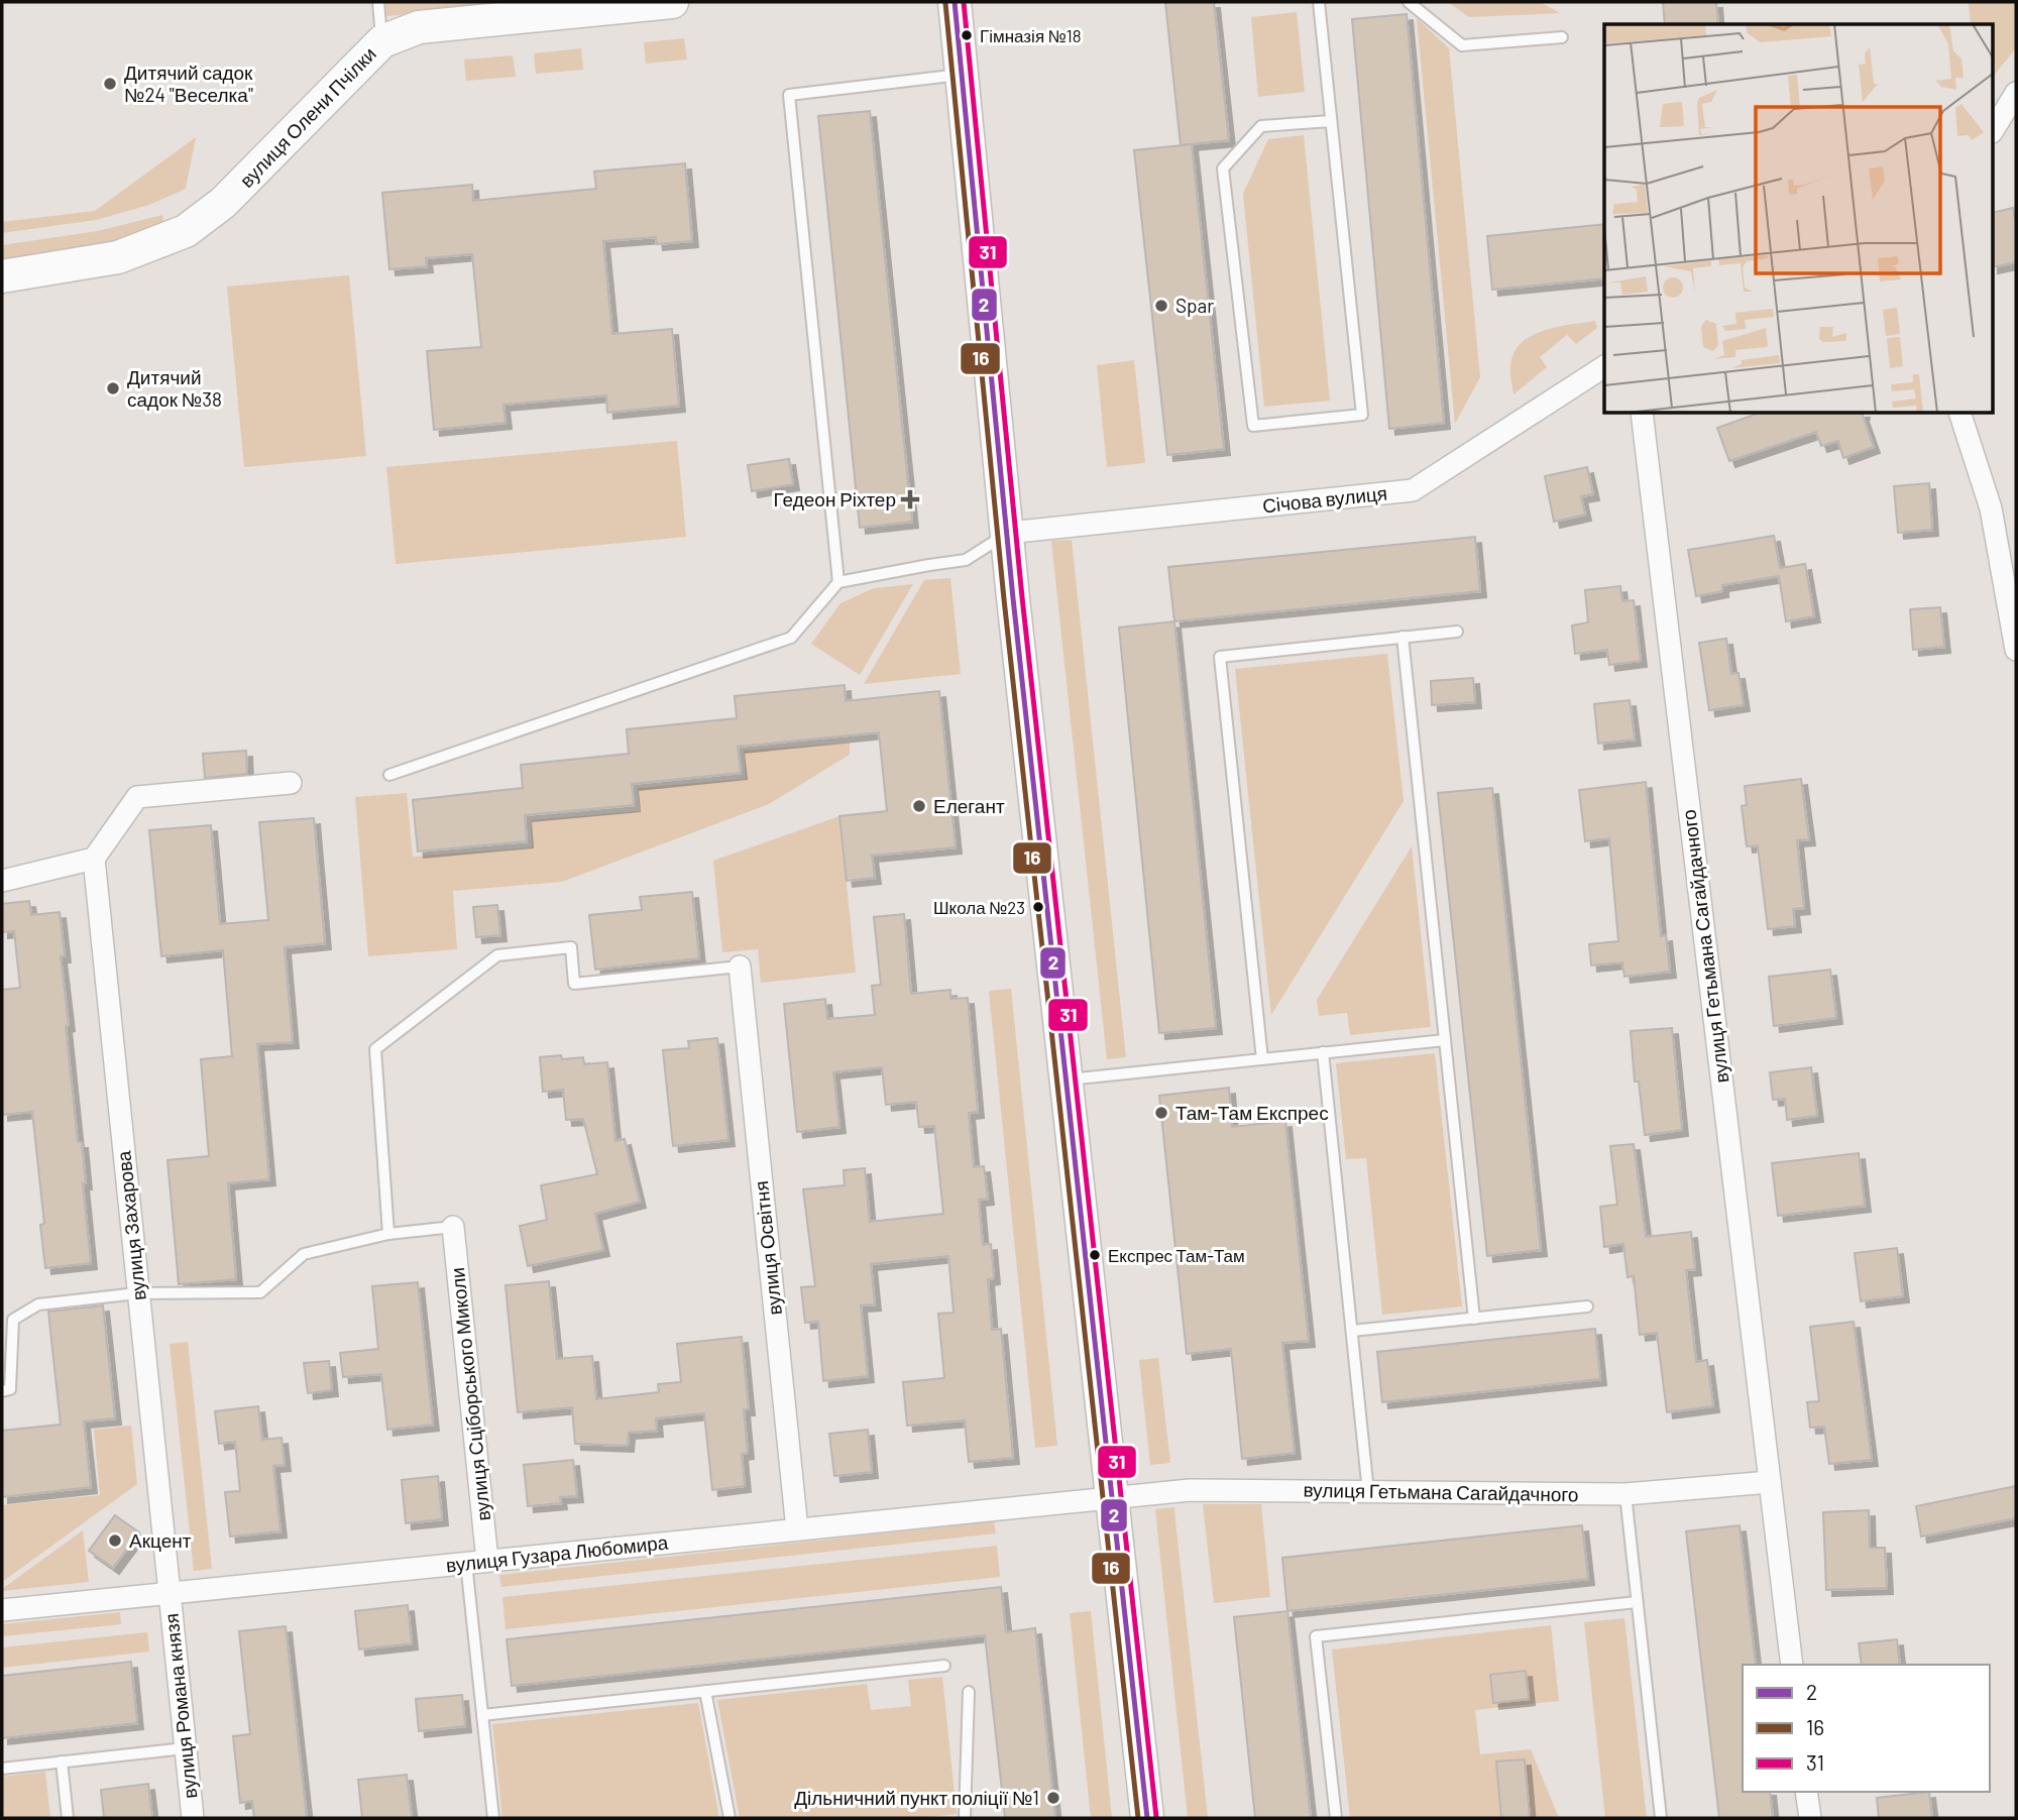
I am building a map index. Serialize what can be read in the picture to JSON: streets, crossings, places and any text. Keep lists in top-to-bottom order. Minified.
{"streets":{"main road":["вулиця Олени Пчілки"],"street":["Січова вулиця","вулиця Гетьмана Сагайдачного","вулиця Захарова","вулиця Освітня","вулиця Сціборського Миколи","вулиця Гузара Любомира","вулиця Романа князя"]},"crossings":[["вулиця Гетьмана Сагайдачного","вулиця Гузара Любомира"],["вулиця Захарова","вулиця Гузара Любомира"],["вулиця Захарова","вулиця Романа князя"],["вулиця Освітня","вулиця Гузара Любомира"],["вулиця Сціборського Миколи","вулиця Гузара Любомира"],["вулиця Гузара Любомира","вулиця Романа князя"]],"places":{"other":["Гімназія №18","Дитячий садок №24 \"Веселка\"","Spar","Дитячий садок №38","Елегант","Школа №23","Там-Там Експрес","Експрес Там-Там","Акцент","Дільничний пункт поліції №1"],"health":["Гедеон Ріхтер"]},"lines":["transit line 2","transit line 31","transit line 16"],"legend":["2","16","31"]}
